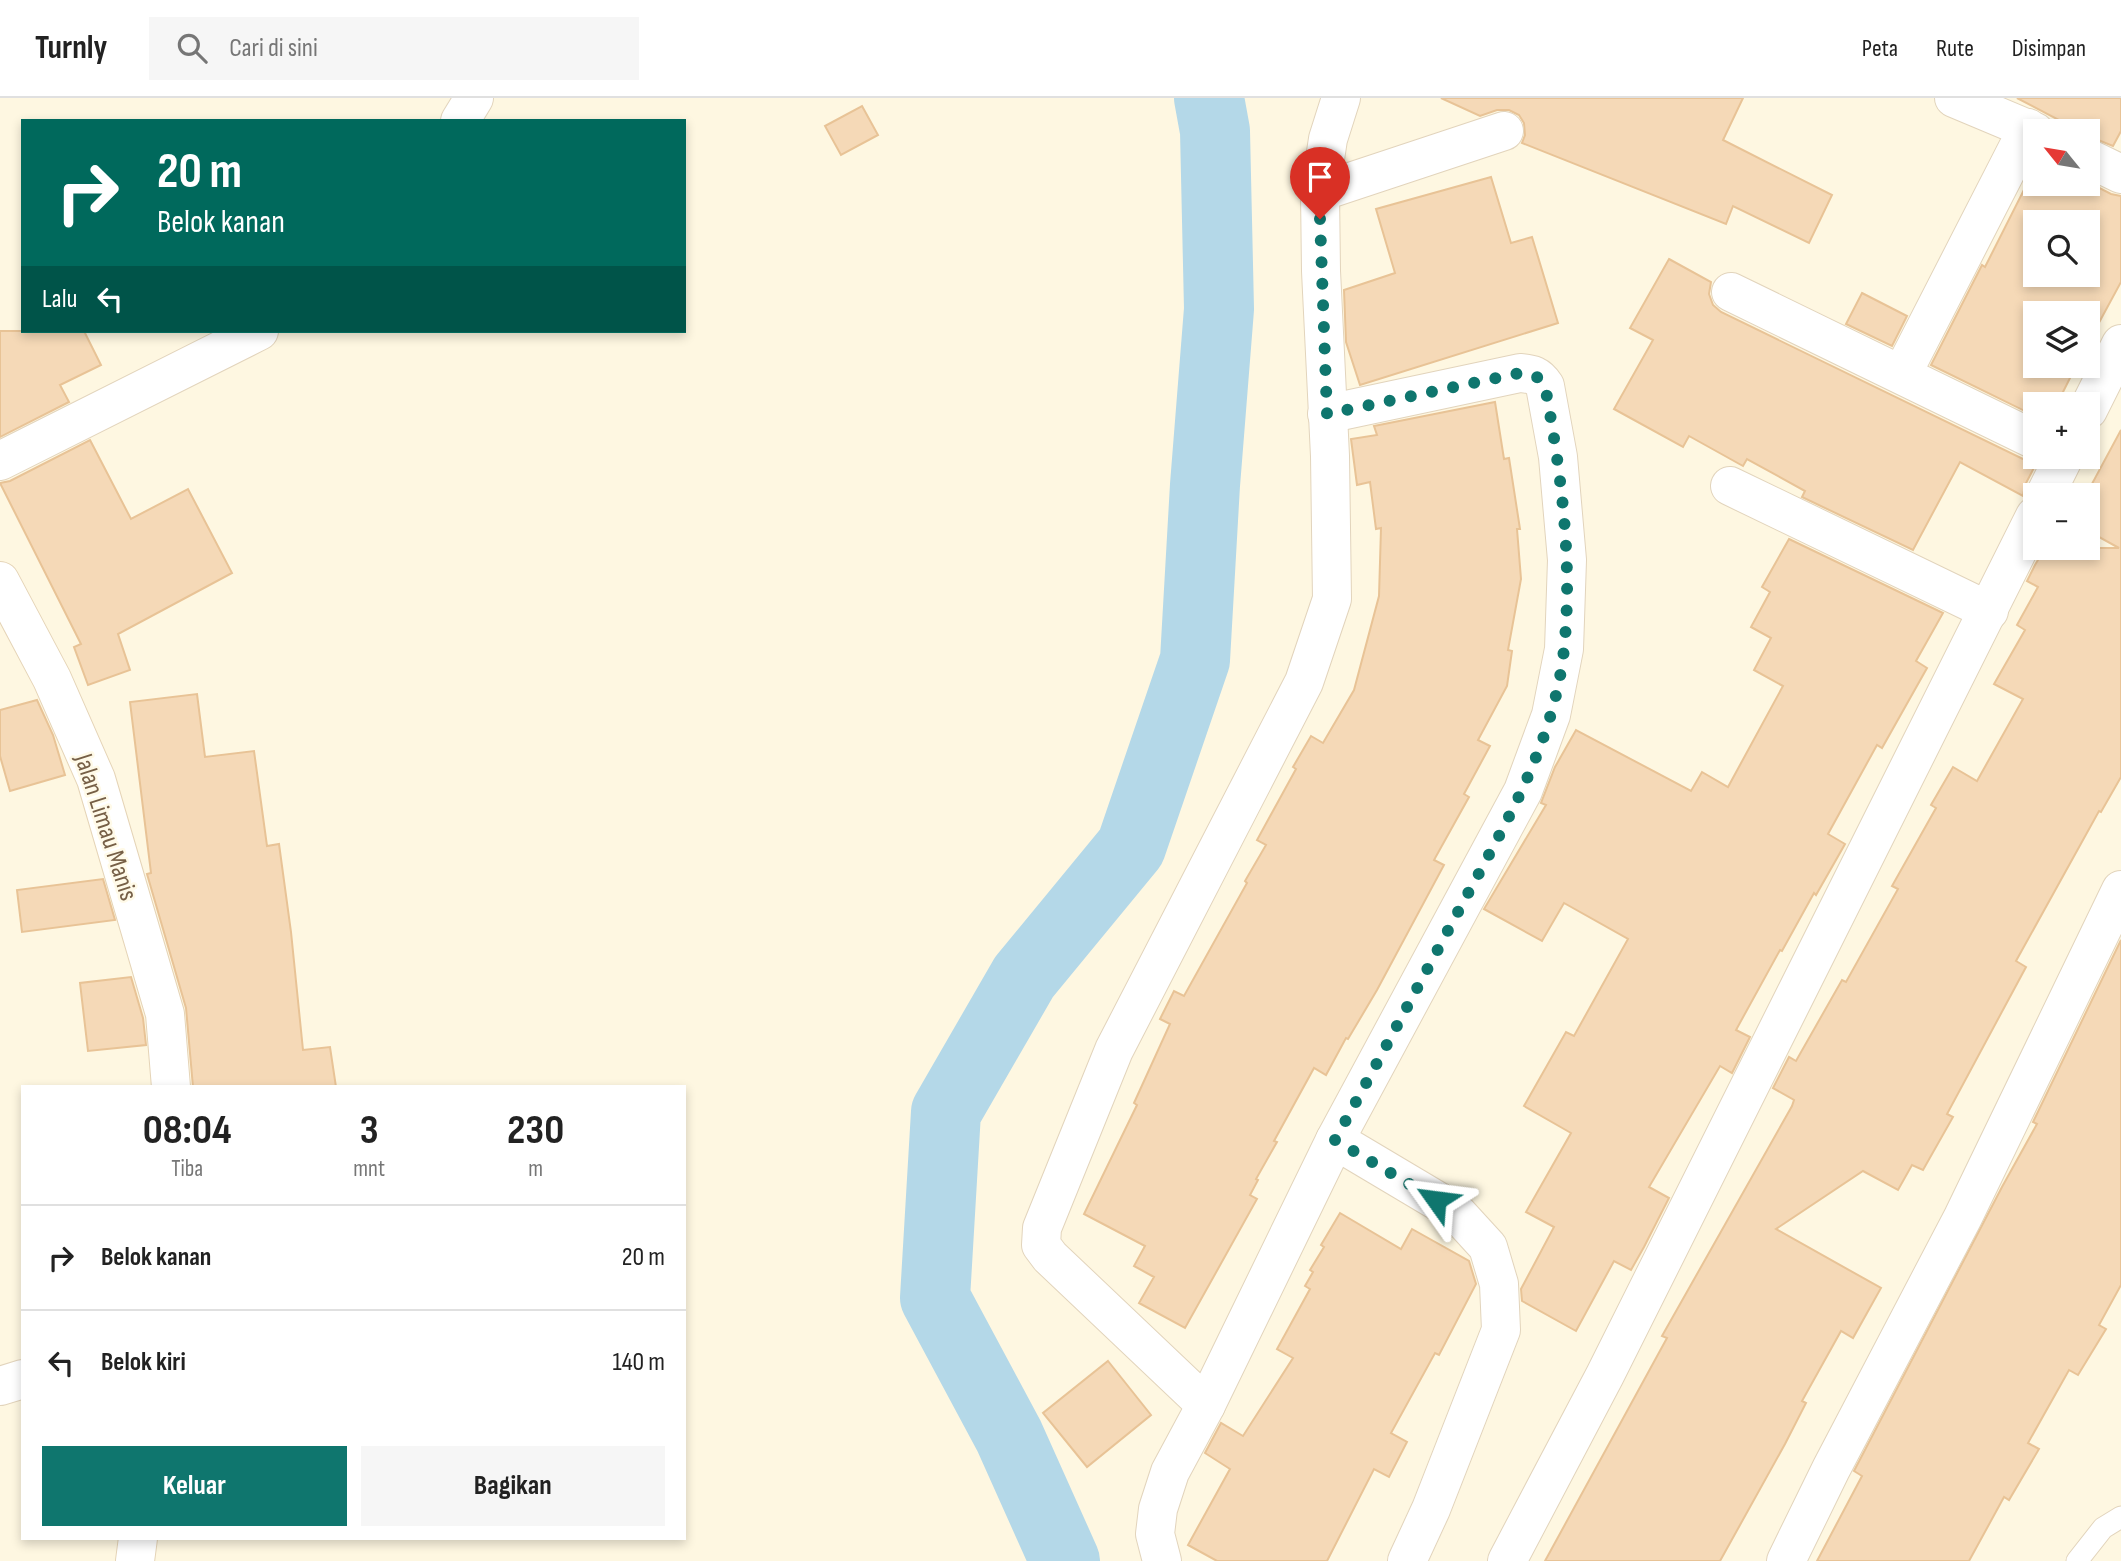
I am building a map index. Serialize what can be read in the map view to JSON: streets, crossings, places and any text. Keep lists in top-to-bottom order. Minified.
{"streets":{"street":["Jalan Limau Manis"]},"north":"top left","page":{"header":"Turnly","search":"Cari di sini","nav":["Peta","Rute","Disimpan"],"map_buttons":["+","−"],"turn":["20 m","Belok kanan"],"then":"Lalu","eta":["08:04","Tiba","3","mnt","230","m"],"list":[{"name":"Belok kanan","value":"20 m"},{"name":"Belok kiri","value":"140 m"}],"buttons":["Keluar","Bagikan"]}}
